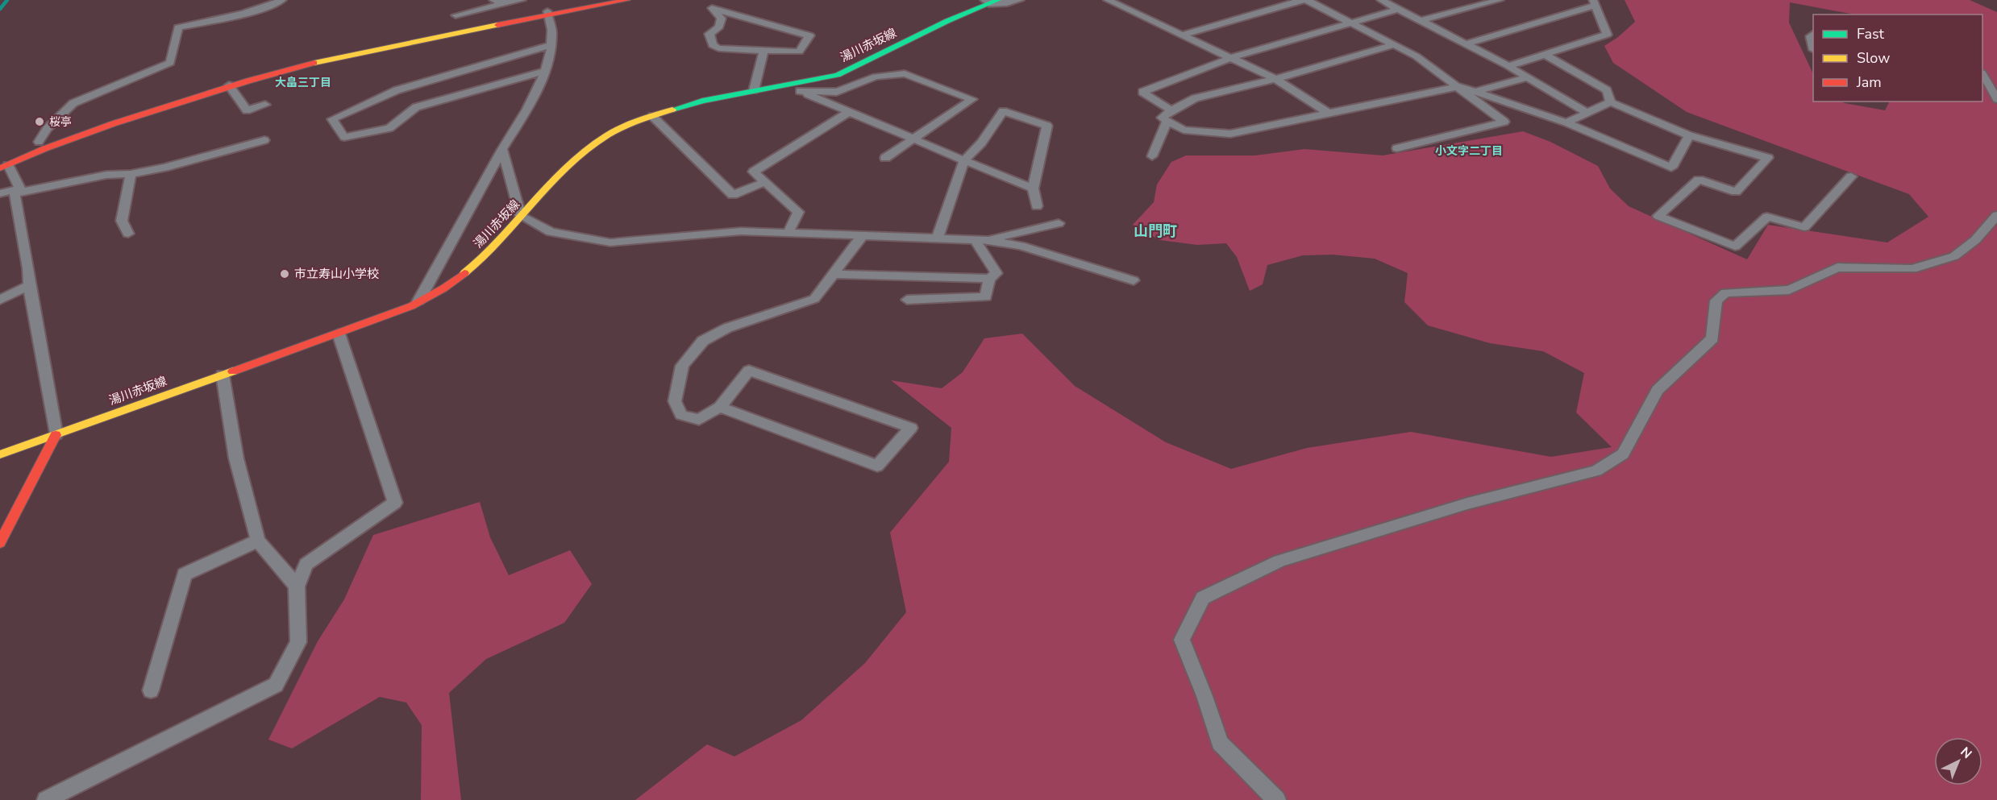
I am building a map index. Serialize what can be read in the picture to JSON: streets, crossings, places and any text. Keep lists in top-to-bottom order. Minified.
{"streets":{"street":["湯川赤坂線"]},"districts":["大畠三丁目","小文字二丁目","山門町"],"places":["桜亭","市立寿山小学校"],"legend":["Fast","Slow","Jam"],"north":"top right"}
